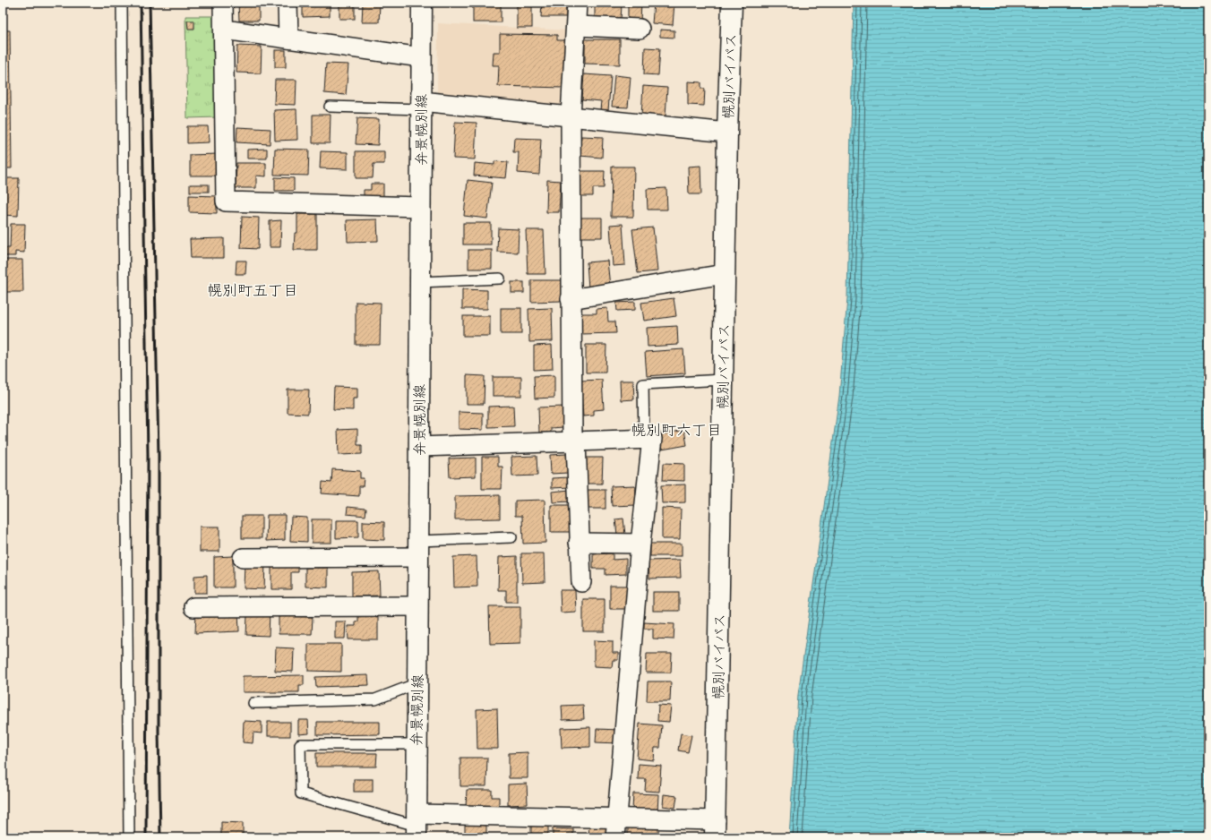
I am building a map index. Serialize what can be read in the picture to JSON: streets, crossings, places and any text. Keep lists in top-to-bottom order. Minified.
{"streets":{"main road":["幌別バイパス","弁景幌別線"]},"districts":["幌別町五丁目","幌別町六丁目"]}
